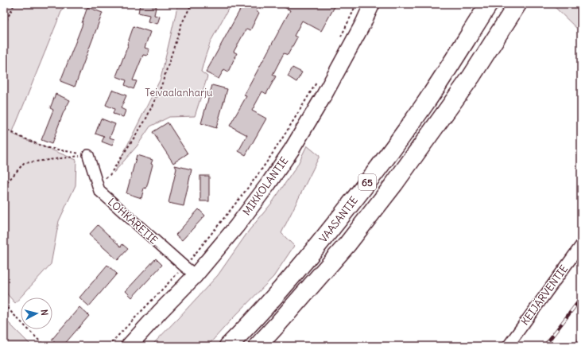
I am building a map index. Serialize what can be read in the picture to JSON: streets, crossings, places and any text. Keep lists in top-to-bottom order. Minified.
{"streets":{"highway":["65","VAASANTIE"],"main road":["MIKKOLANTIE"],"street":["LOHKARETIE","KEIJÄRVENTIE"]},"crossings":[["MIKKOLANTIE","LOHKARETIE"]],"parks":["Teivaalanharju"],"north":"right"}
